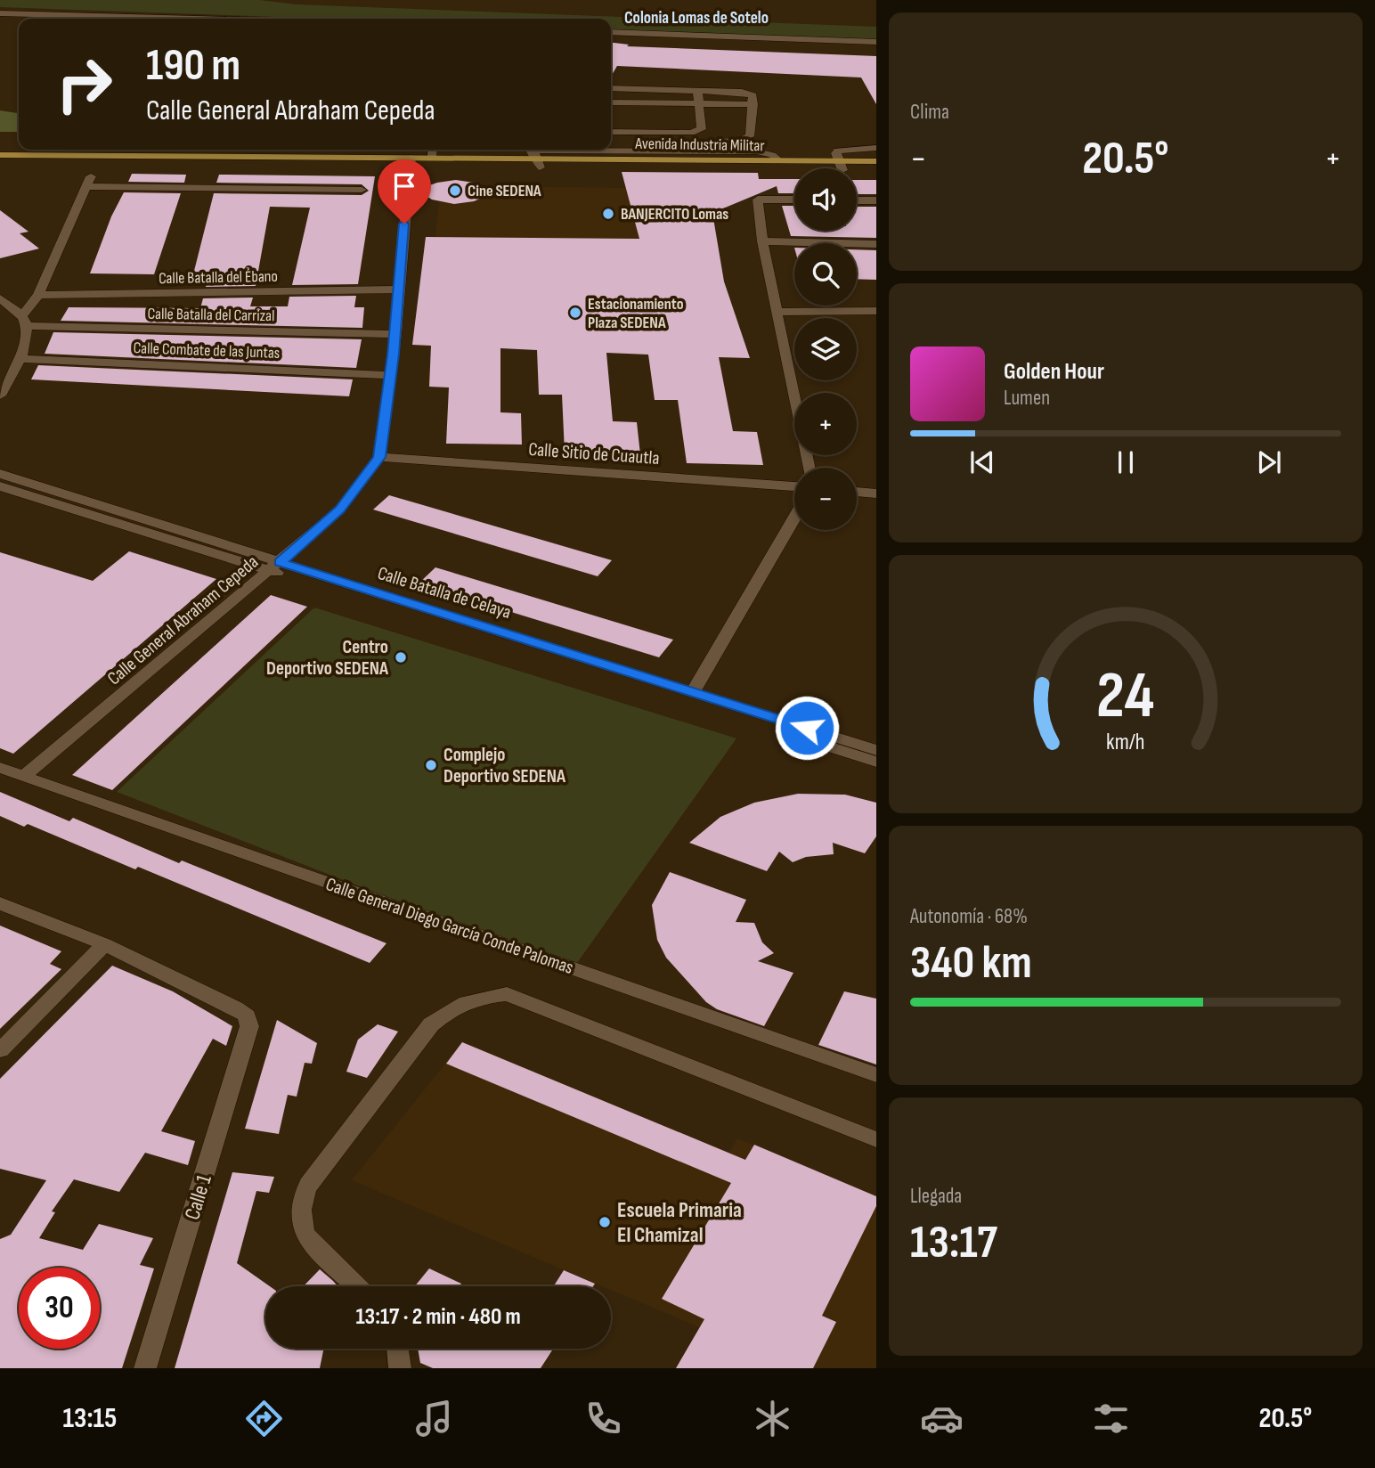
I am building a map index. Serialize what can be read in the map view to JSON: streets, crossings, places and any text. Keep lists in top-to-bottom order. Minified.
{"streets":{"main road":["Avenida Industria Militar"],"street":["Calle Batalla del Ébano","Calle Batalla del Carrizal","Calle Combate de las Juntas","Calle Sitio de Cuautla","Calle Batalla de Celaya","Calle General Abraham Cepeda","Calle General Diego García Conde Palomas","Calle 1"]},"crossings":[["Avenida Industria Militar","Calle General Abraham Cepeda"],["Calle Batalla del Ébano","Calle General Abraham Cepeda"],["Calle Batalla del Carrizal","Calle General Abraham Cepeda"],["Calle Combate de las Juntas","Calle General Abraham Cepeda"],["Calle Sitio de Cuautla","Calle General Abraham Cepeda"],["Calle Batalla de Celaya","Calle General Abraham Cepeda"],["Calle General Abraham Cepeda","Calle General Diego García Conde Palomas"]],"districts":["Colonia Lomas de Sotelo"],"places":["Cine SEDENA","BANJERCITO Lomas","Estacionamiento Plaza SEDENA","Centro Deportivo SEDENA","Complejo Deportivo SEDENA","Escuela Primaria El Chamizal"],"page":{"tile":["Clima",["Autonomía · 68%","340 km"],["Llegada","13:17"]],"turn":["190 m","Calle General Abraham Cepeda"],"heat":["−","20.5°","+"],"map_buttons":["+","−"],"song":["Golden Hour","Lumen"],"limit":"30","trip":"13:17 · 2 min · 480 m","tabs":["13:15","20.5°"],"gauge":["24","km/h"]}}
